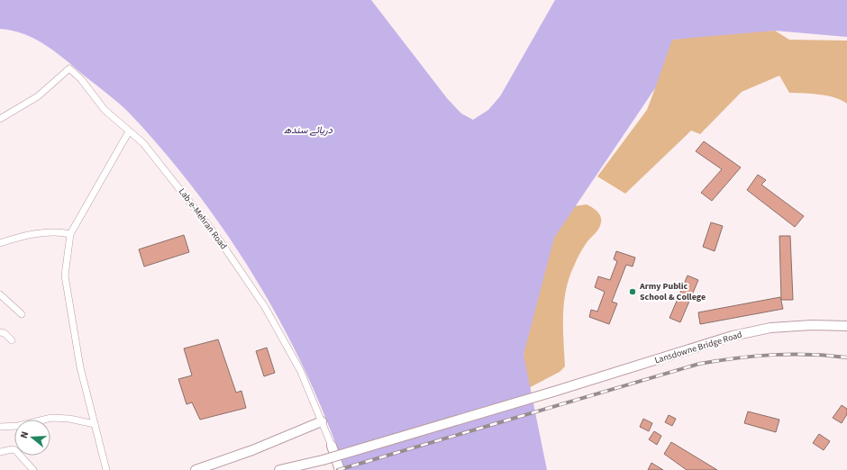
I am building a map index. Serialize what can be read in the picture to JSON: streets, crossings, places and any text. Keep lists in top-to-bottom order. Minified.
{"streets":{"main road":["Lab-e-Mehran Road","Lansdowne Bridge Road"]},"water":["دریائے سندھ"],"places":["Army Public School & College"],"north":"left"}
